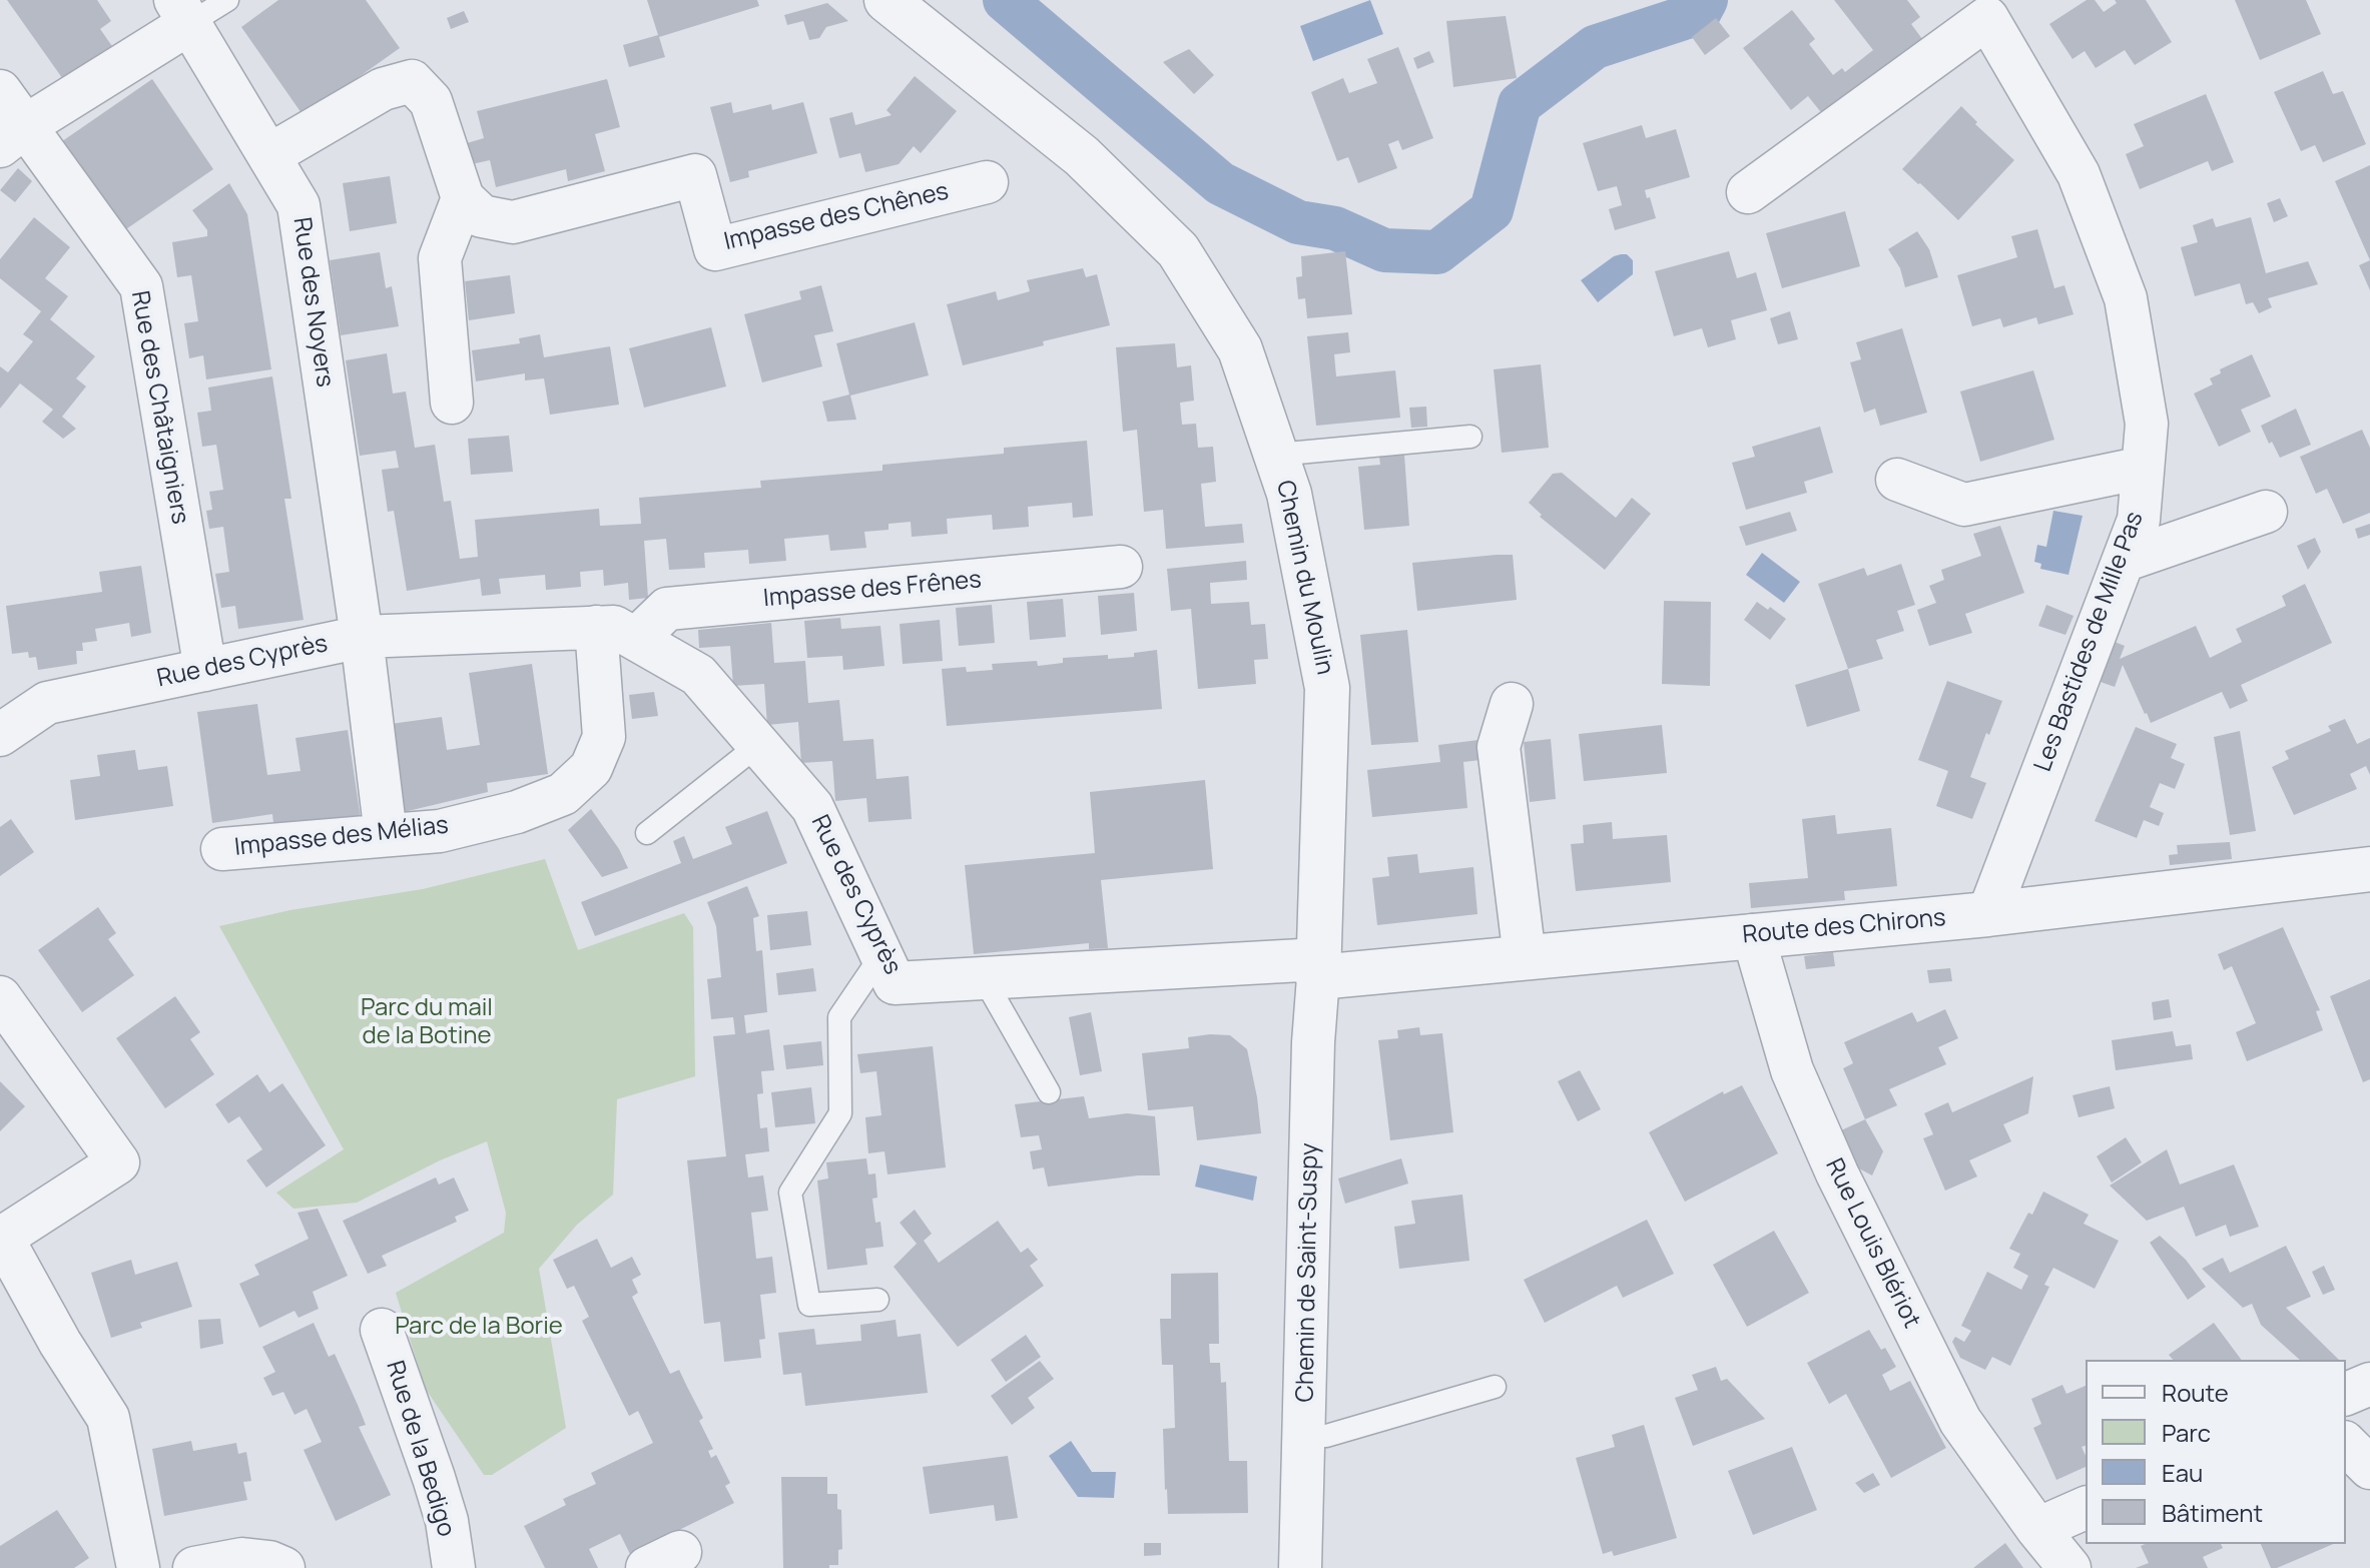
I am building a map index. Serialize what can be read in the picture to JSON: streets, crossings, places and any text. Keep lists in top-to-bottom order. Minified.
{"streets":{"street":["Impasse des Chênes","Rue des Noyers","Rue des Châtaigniers","Chemin du Moulin","Impasse des Frênes","Les Bastides de Mille Pas","Rue des Cyprès","Impasse des Mélias","Route des Chirons","Rue Louis Blériot","Chemin de Saint-Suspy","Rue de la Bedigo"]},"crossings":[["Rue des Noyers","Rue des Cyprès"],["Rue des Noyers","Impasse des Mélias"],["Rue des Châtaigniers","Rue des Cyprès"],["Chemin du Moulin","Rue des Cyprès"],["Chemin du Moulin","Route des Chirons"],["Chemin du Moulin","Chemin de Saint-Suspy"],["Impasse des Frênes","Rue des Cyprès"],["Les Bastides de Mille Pas","Route des Chirons"],["Rue des Cyprès","Impasse des Mélias"],["Rue des Cyprès","Route des Chirons"],["Rue des Cyprès","Chemin de Saint-Suspy"],["Route des Chirons","Rue Louis Blériot"],["Route des Chirons","Chemin de Saint-Suspy"]],"parks":["Parc du mail de la Botine","Parc de la Borie"],"legend":["Route","Parc","Eau","Bâtiment"]}
